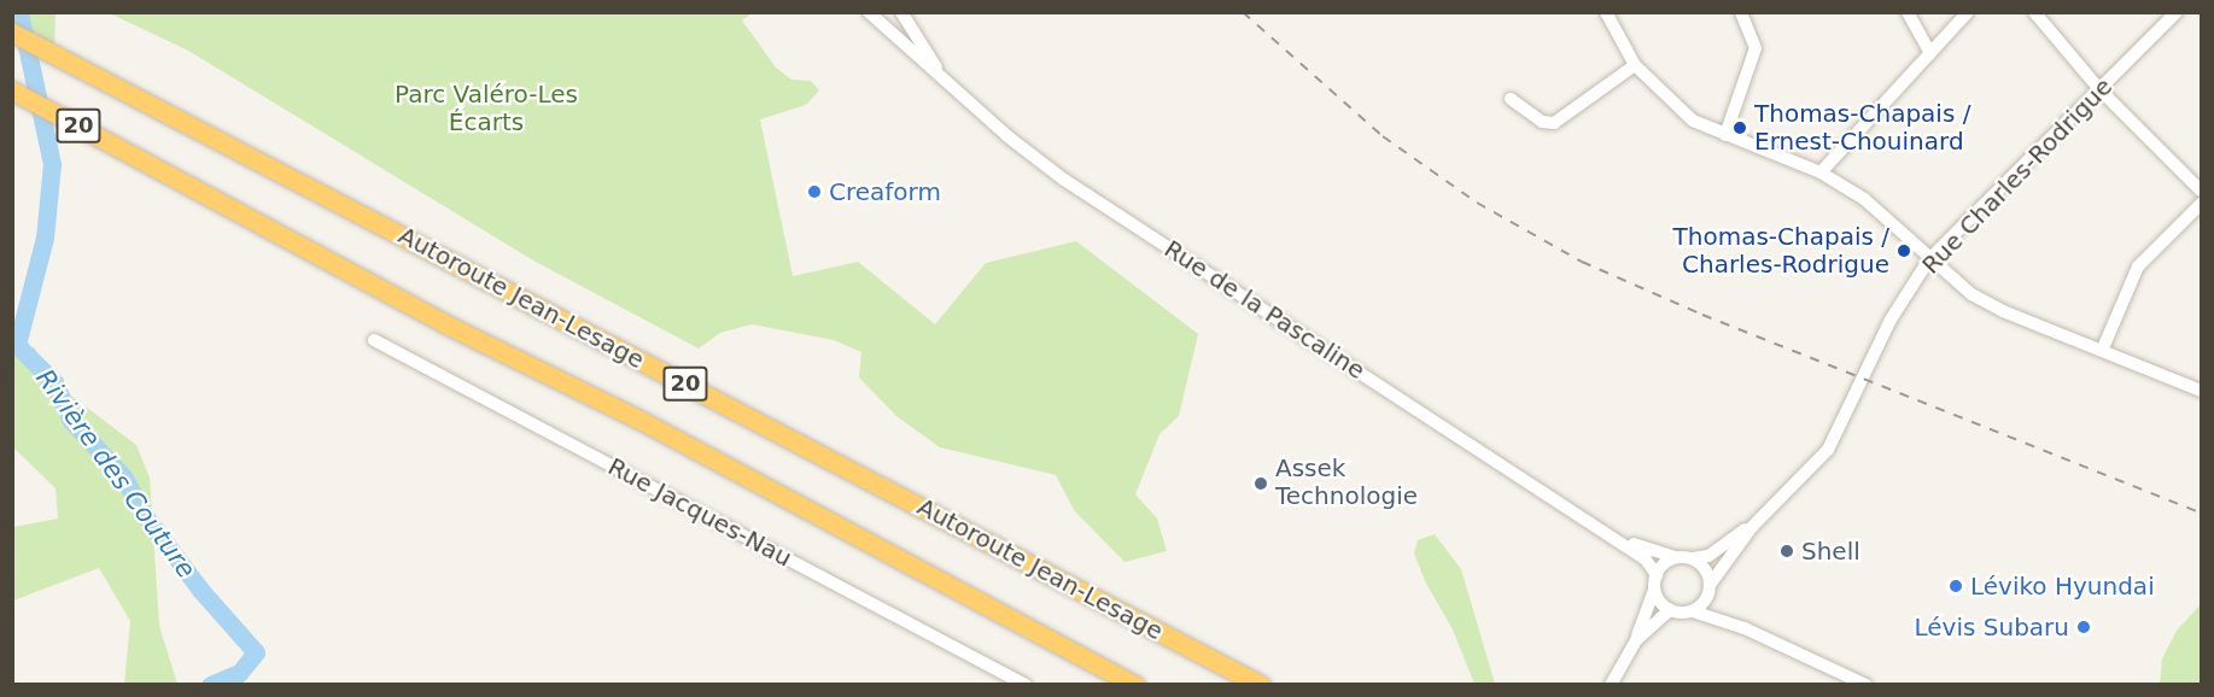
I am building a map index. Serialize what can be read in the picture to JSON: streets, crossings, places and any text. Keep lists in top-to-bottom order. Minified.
{"streets":{"highway":["20","Autoroute Jean-Lesage"],"street":["Rue Charles-Rodrigue","Rue de la Pascaline","Rue Jacques-Nau"]},"crossings":[["Rue Charles-Rodrigue","Rue de la Pascaline"]],"water":["Rivière des Couture"],"parks":["Parc Valéro-Les Écarts"],"places":["Thomas-Chapais / Ernest-Chouinard","Creaform","Thomas-Chapais / Charles-Rodrigue","Assek Technologie","Shell","Léviko Hyundai","Lévis Subaru"]}
